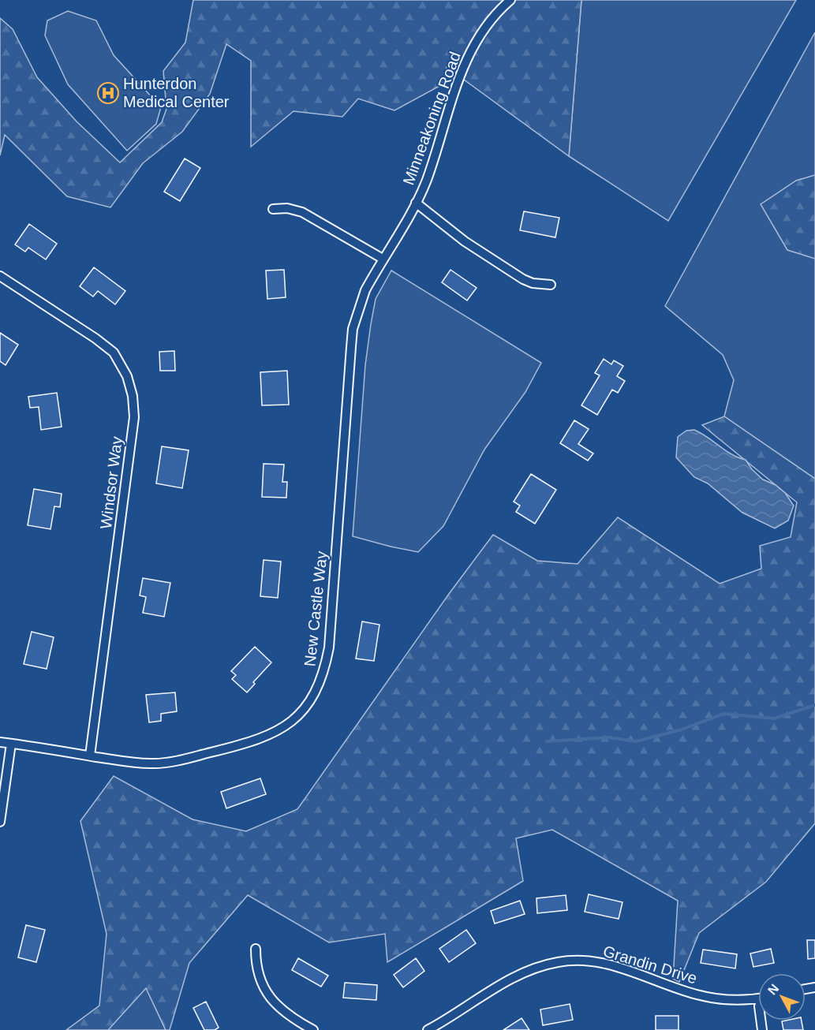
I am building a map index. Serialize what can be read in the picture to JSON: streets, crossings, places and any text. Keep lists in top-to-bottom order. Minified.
{"streets":{"street":["Minneakoning Road","Windsor Way","New Castle Way","Grandin Drive"]},"crossings":[["Minneakoning Road","New Castle Way"],["Windsor Way","New Castle Way"]],"places":{"hospital":["Hunterdon Medical Center"]},"north":"top left"}
